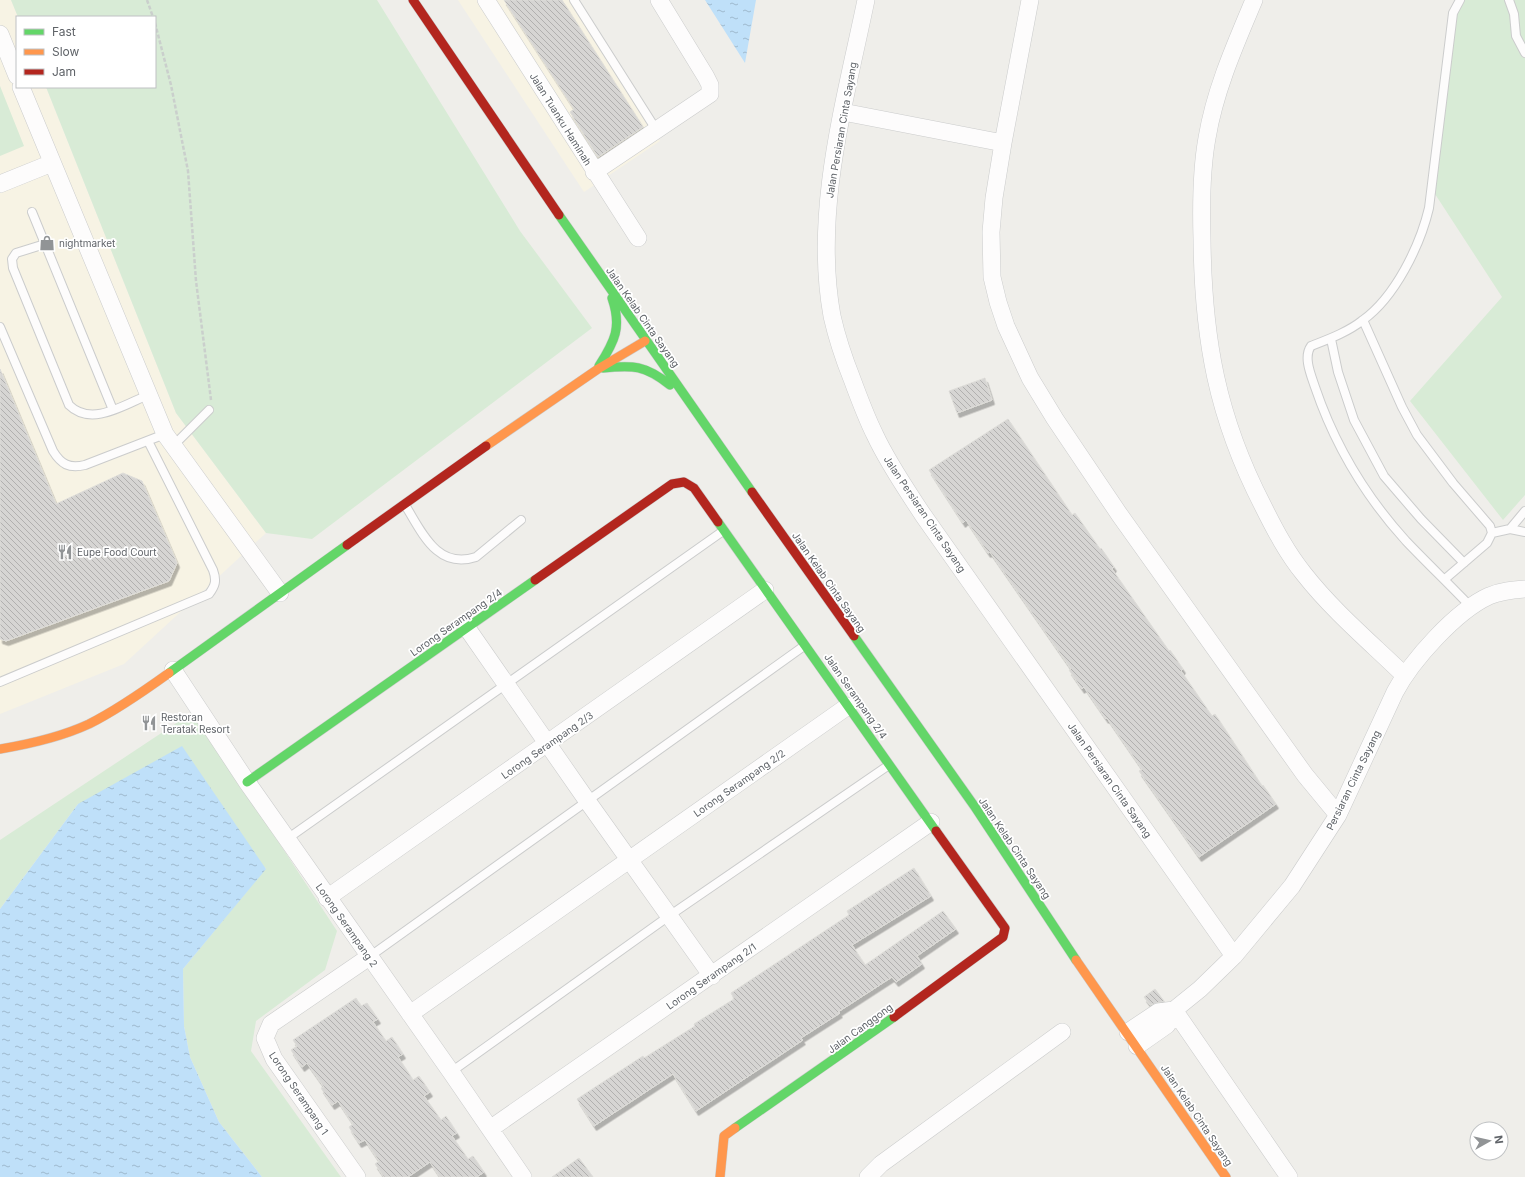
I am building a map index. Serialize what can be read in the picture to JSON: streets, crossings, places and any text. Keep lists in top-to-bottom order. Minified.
{"streets":{"main road":["Jalan Kelab Cinta Sayang","Lorong Serampang 2/4","Jalan Serampang 2/4","Jalan Canggong"],"street":["Jalan Tuanku Haminah","Jalan Persiaran Cinta Sayang","Lorong Serampang 2/3","Persiaran Cinta Sayang","Lorong Serampang 2/2","Lorong Serampang 2","Lorong Serampang 2/1","Lorong Serampang 1"]},"crossings":[["Jalan Persiaran Cinta Sayang","Persiaran Cinta Sayang"],["Lorong Serampang 2/4","Jalan Serampang 2/4"],["Lorong Serampang 2/4","Lorong Serampang 2"],["Jalan Serampang 2/4","Lorong Serampang 2/3"],["Jalan Serampang 2/4","Lorong Serampang 2/2"],["Jalan Serampang 2/4","Lorong Serampang 2/1"],["Jalan Serampang 2/4","Jalan Canggong"],["Lorong Serampang 2/3","Lorong Serampang 2"],["Lorong Serampang 2/2","Lorong Serampang 2"],["Lorong Serampang 2","Lorong Serampang 2/1"],["Lorong Serampang 2","Lorong Serampang 1"]],"places":{"shop":["nightmarket"],"restaurant":["Eupe Food Court","Restoran Teratak Resort"]},"legend":["Fast","Slow","Jam"],"north":"right"}
